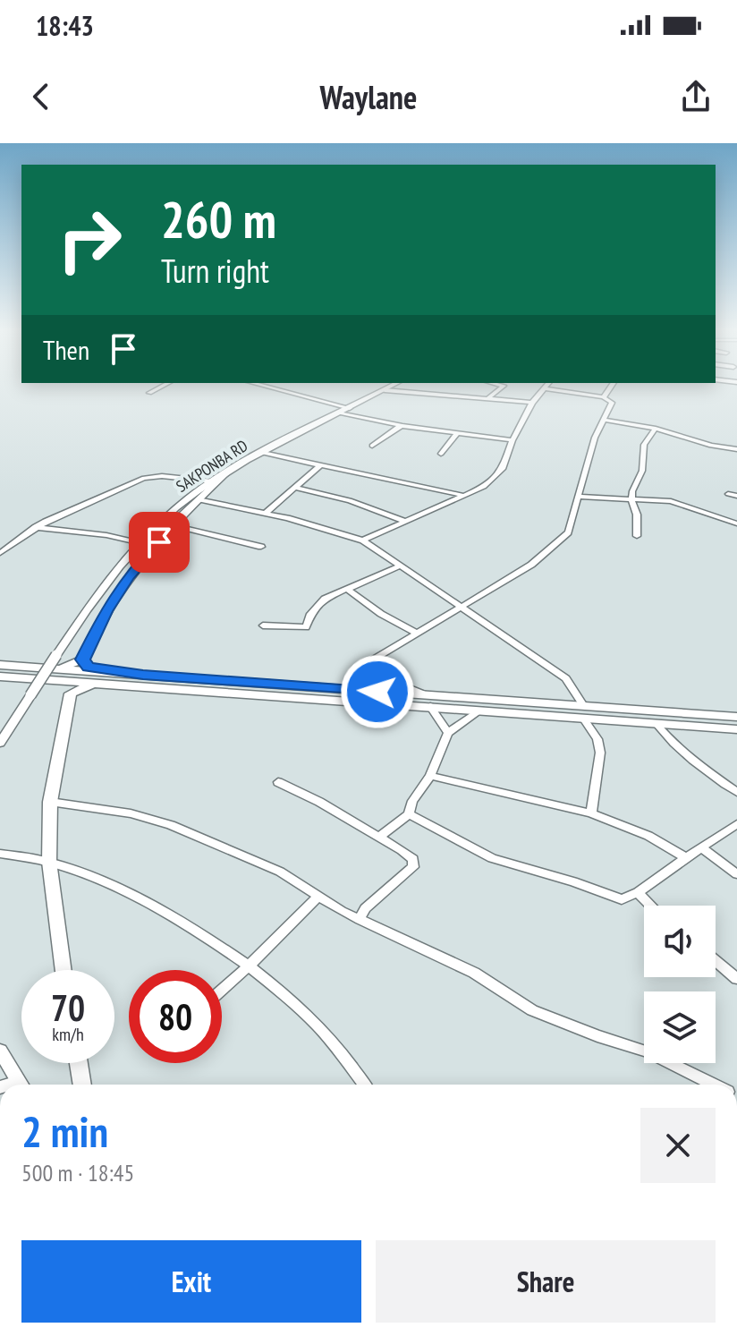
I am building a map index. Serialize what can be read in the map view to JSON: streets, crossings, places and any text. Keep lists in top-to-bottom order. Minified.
{"streets":{"main road":["SAKPONBA RD"]},"page":{"status":"18:43","header":"Waylane","turn":["260 m","Turn right"],"then":"Then","speed":"70 km/h","limit":"80","heading":["2 min","500 m · 18:45"],"buttons":["Exit","Share"]}}
